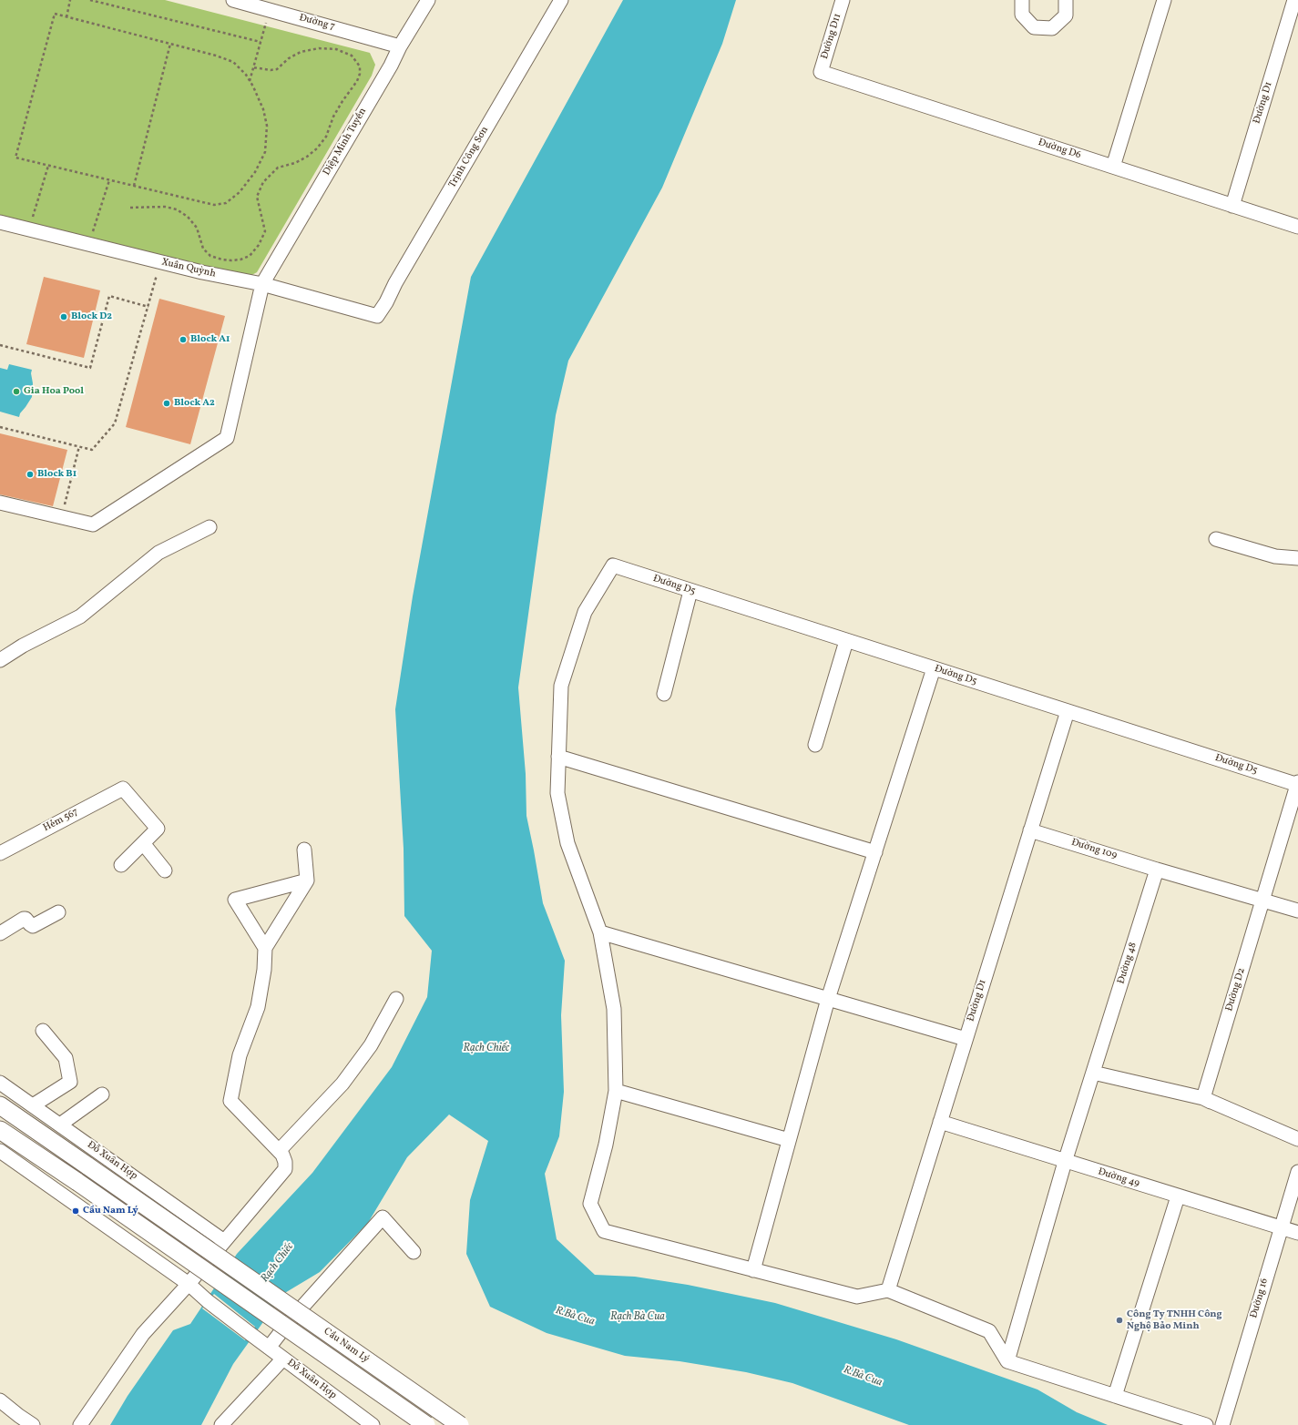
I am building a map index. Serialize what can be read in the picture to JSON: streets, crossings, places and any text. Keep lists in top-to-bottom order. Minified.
{"streets":{"main road":["Đỗ Xuân Hợp","Cầu Nam Lý"],"street":["Đường 7","Đường D11","Đường D1","Diệp Minh Tuyền","Đường D6","Trịnh Công Sơn","Xuân Quỳnh","Đường D5","Hẻm 567","Đường 109","Đường 48","Đường D2","Đường 49","Đường 16"]},"crossings":[["Đường 7","Diệp Minh Tuyền"],["Đường D11","Đường D6"],["Đường D1","Đường D6"],["Đường D1","Đường D5"],["Đường D1","Đường 109"],["Đường D1","Đường 49"],["Diệp Minh Tuyền","Xuân Quỳnh"],["Trịnh Công Sơn","Xuân Quỳnh"],["Đường D5","Đường D2"],["Đường 109","Đường 48"],["Đường 48","Đường 49"],["Đỗ Xuân Hợp","Cầu Nam Lý"],["Đường 49","Đường 16"]],"water":["Rạch Chiếc","R.Bà Cua","Rạch Bà Cua"],"places":["Block D2","Block A1","Gia Hoa Pool","Block A2","Block B1","Cầu Nam Lý","Công Ty TNHH Công Nghệ Bảo Minh"]}
